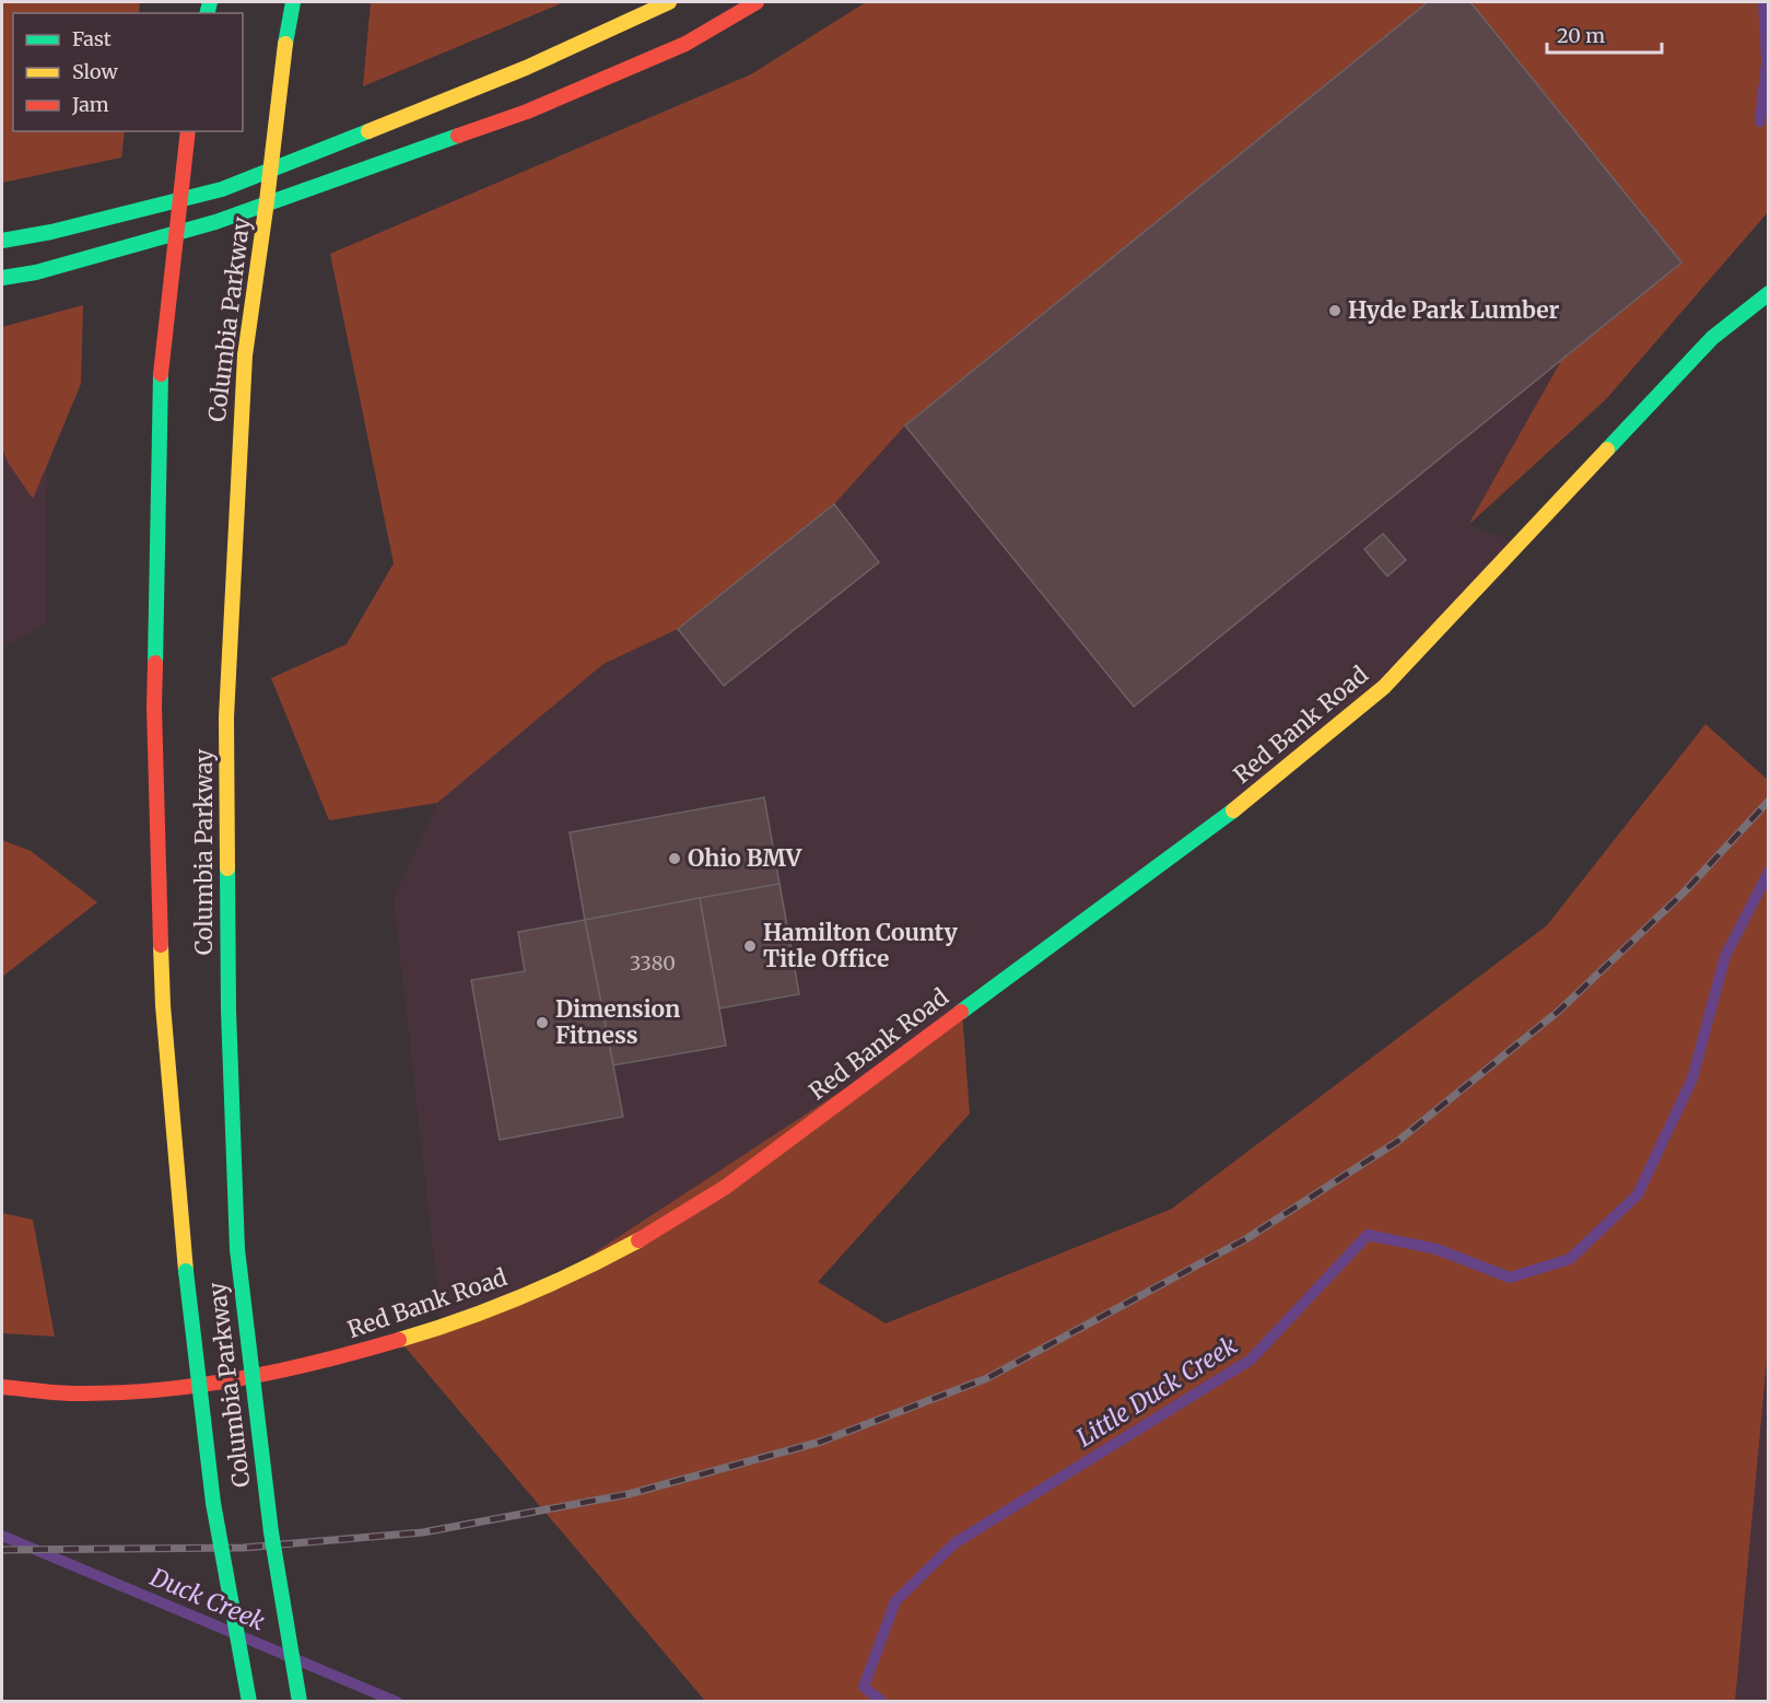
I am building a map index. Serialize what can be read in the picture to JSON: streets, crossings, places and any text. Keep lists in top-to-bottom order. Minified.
{"streets":{"main road":["Columbia Parkway","Red Bank Road"]},"water":["Little Duck Creek","Duck Creek"],"places":["Hyde Park Lumber","Ohio BMV","Hamilton County Title Office","Dimension Fitness"],"house_numbers":["3380"],"legend":["Fast","Slow","Jam"],"scale_bar":"20 m"}
